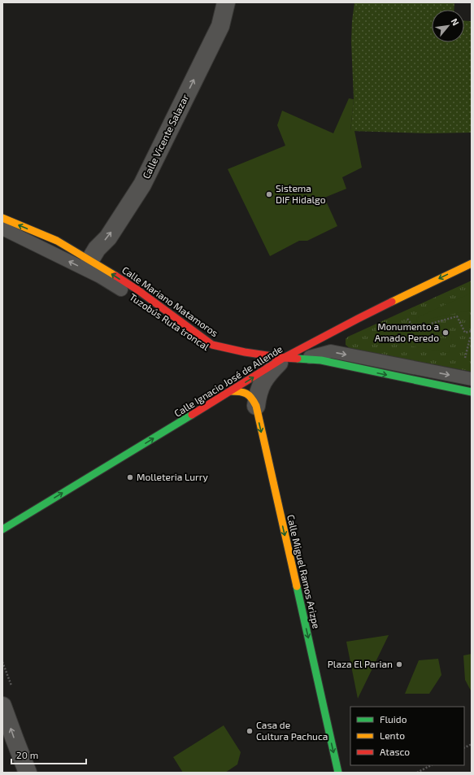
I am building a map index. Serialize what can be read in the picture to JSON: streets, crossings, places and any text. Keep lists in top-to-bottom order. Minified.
{"streets":{"street":["Calle Vicente Salazar","Calle Mariano Matamoros","Calle Ignacio José de Allende","Calle Miguel Ramos Arizpe"],"lane":["Tuzobús Ruta troncal"]},"crossings":[["Calle Vicente Salazar","Calle Mariano Matamoros"],["Calle Mariano Matamoros","Tuzobús Ruta troncal"],["Calle Mariano Matamoros","Calle Ignacio José de Allende"],["Tuzobús Ruta troncal","Calle Ignacio José de Allende"],["Calle Ignacio José de Allende","Calle Miguel Ramos Arizpe"]],"one_way":["Calle Vicente Salazar","Tuzobús Ruta troncal","Calle Miguel Ramos Arizpe"],"places":["Sistema DIF Hidalgo","Monumento a Amado Peredo","Molleteria Lurry","Plaza El Parian","Casa de Cultura Pachuca"],"legend":["Fluido","Lento","Atasco"],"scale_bar":"20 m","north":"top right"}
